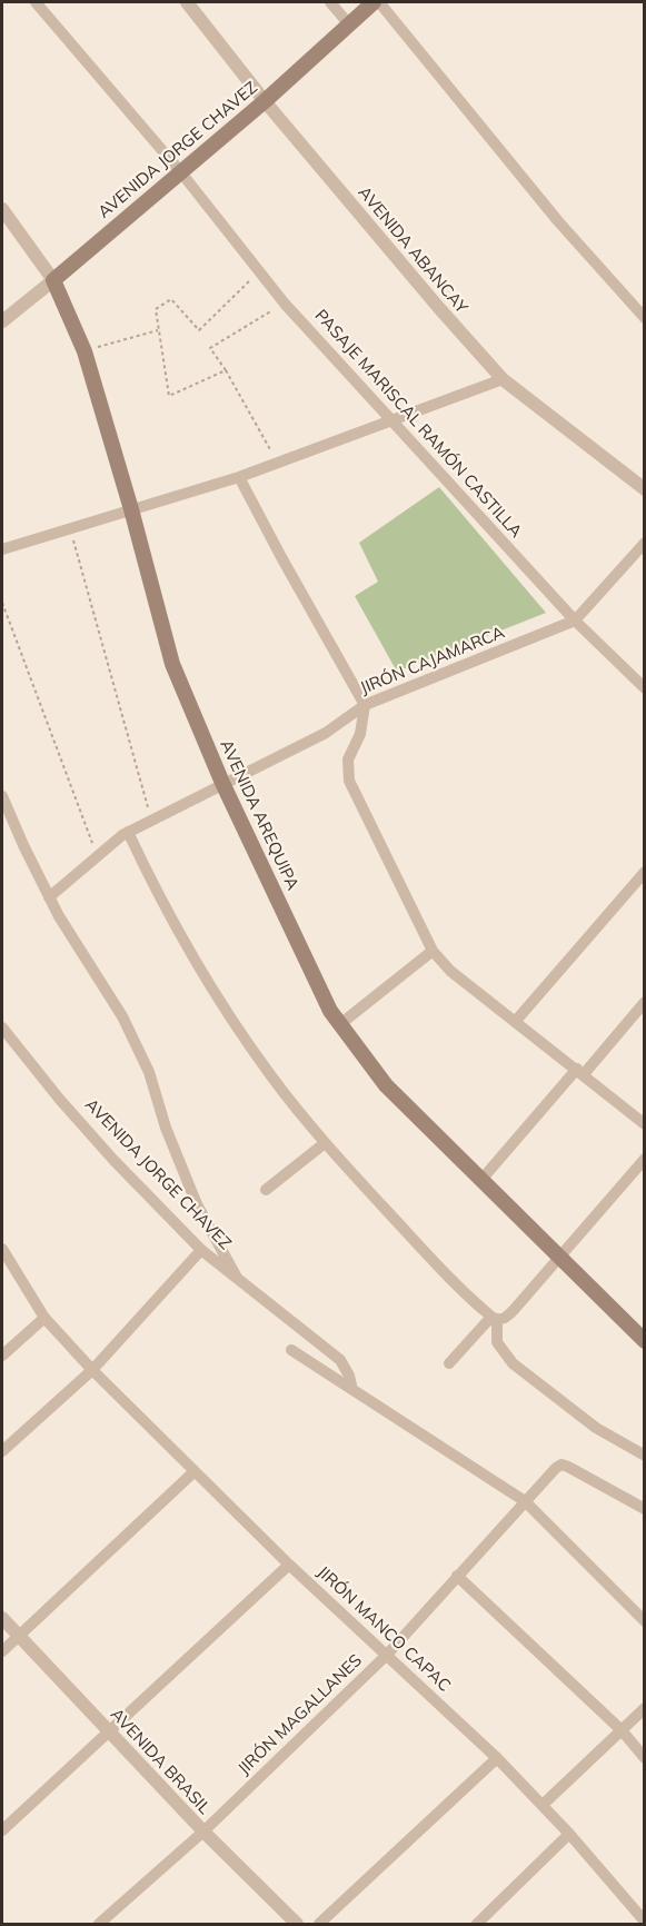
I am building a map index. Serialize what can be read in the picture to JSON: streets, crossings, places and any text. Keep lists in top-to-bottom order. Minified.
{"streets":{"main road":["AVENIDA JORGE CHAVEZ","AVENIDA AREQUIPA"],"street":["AVENIDA ABANCAY","PASAJE MARISCAL RAMÓN CASTILLA","JIRÓN CAJAMARCA","JIRÓN MANCO CAPAC","JIRÓN MAGALLANES","AVENIDA BRASIL"]},"crossings":[["AVENIDA JORGE CHAVEZ","AVENIDA ABANCAY"],["AVENIDA JORGE CHAVEZ","PASAJE MARISCAL RAMÓN CASTILLA"],["AVENIDA JORGE CHAVEZ","AVENIDA AREQUIPA"],["PASAJE MARISCAL RAMÓN CASTILLA","JIRÓN CAJAMARCA"],["JIRÓN CAJAMARCA","AVENIDA AREQUIPA"],["JIRÓN MANCO CAPAC","JIRÓN MAGALLANES"],["JIRÓN MAGALLANES","AVENIDA BRASIL"]]}
